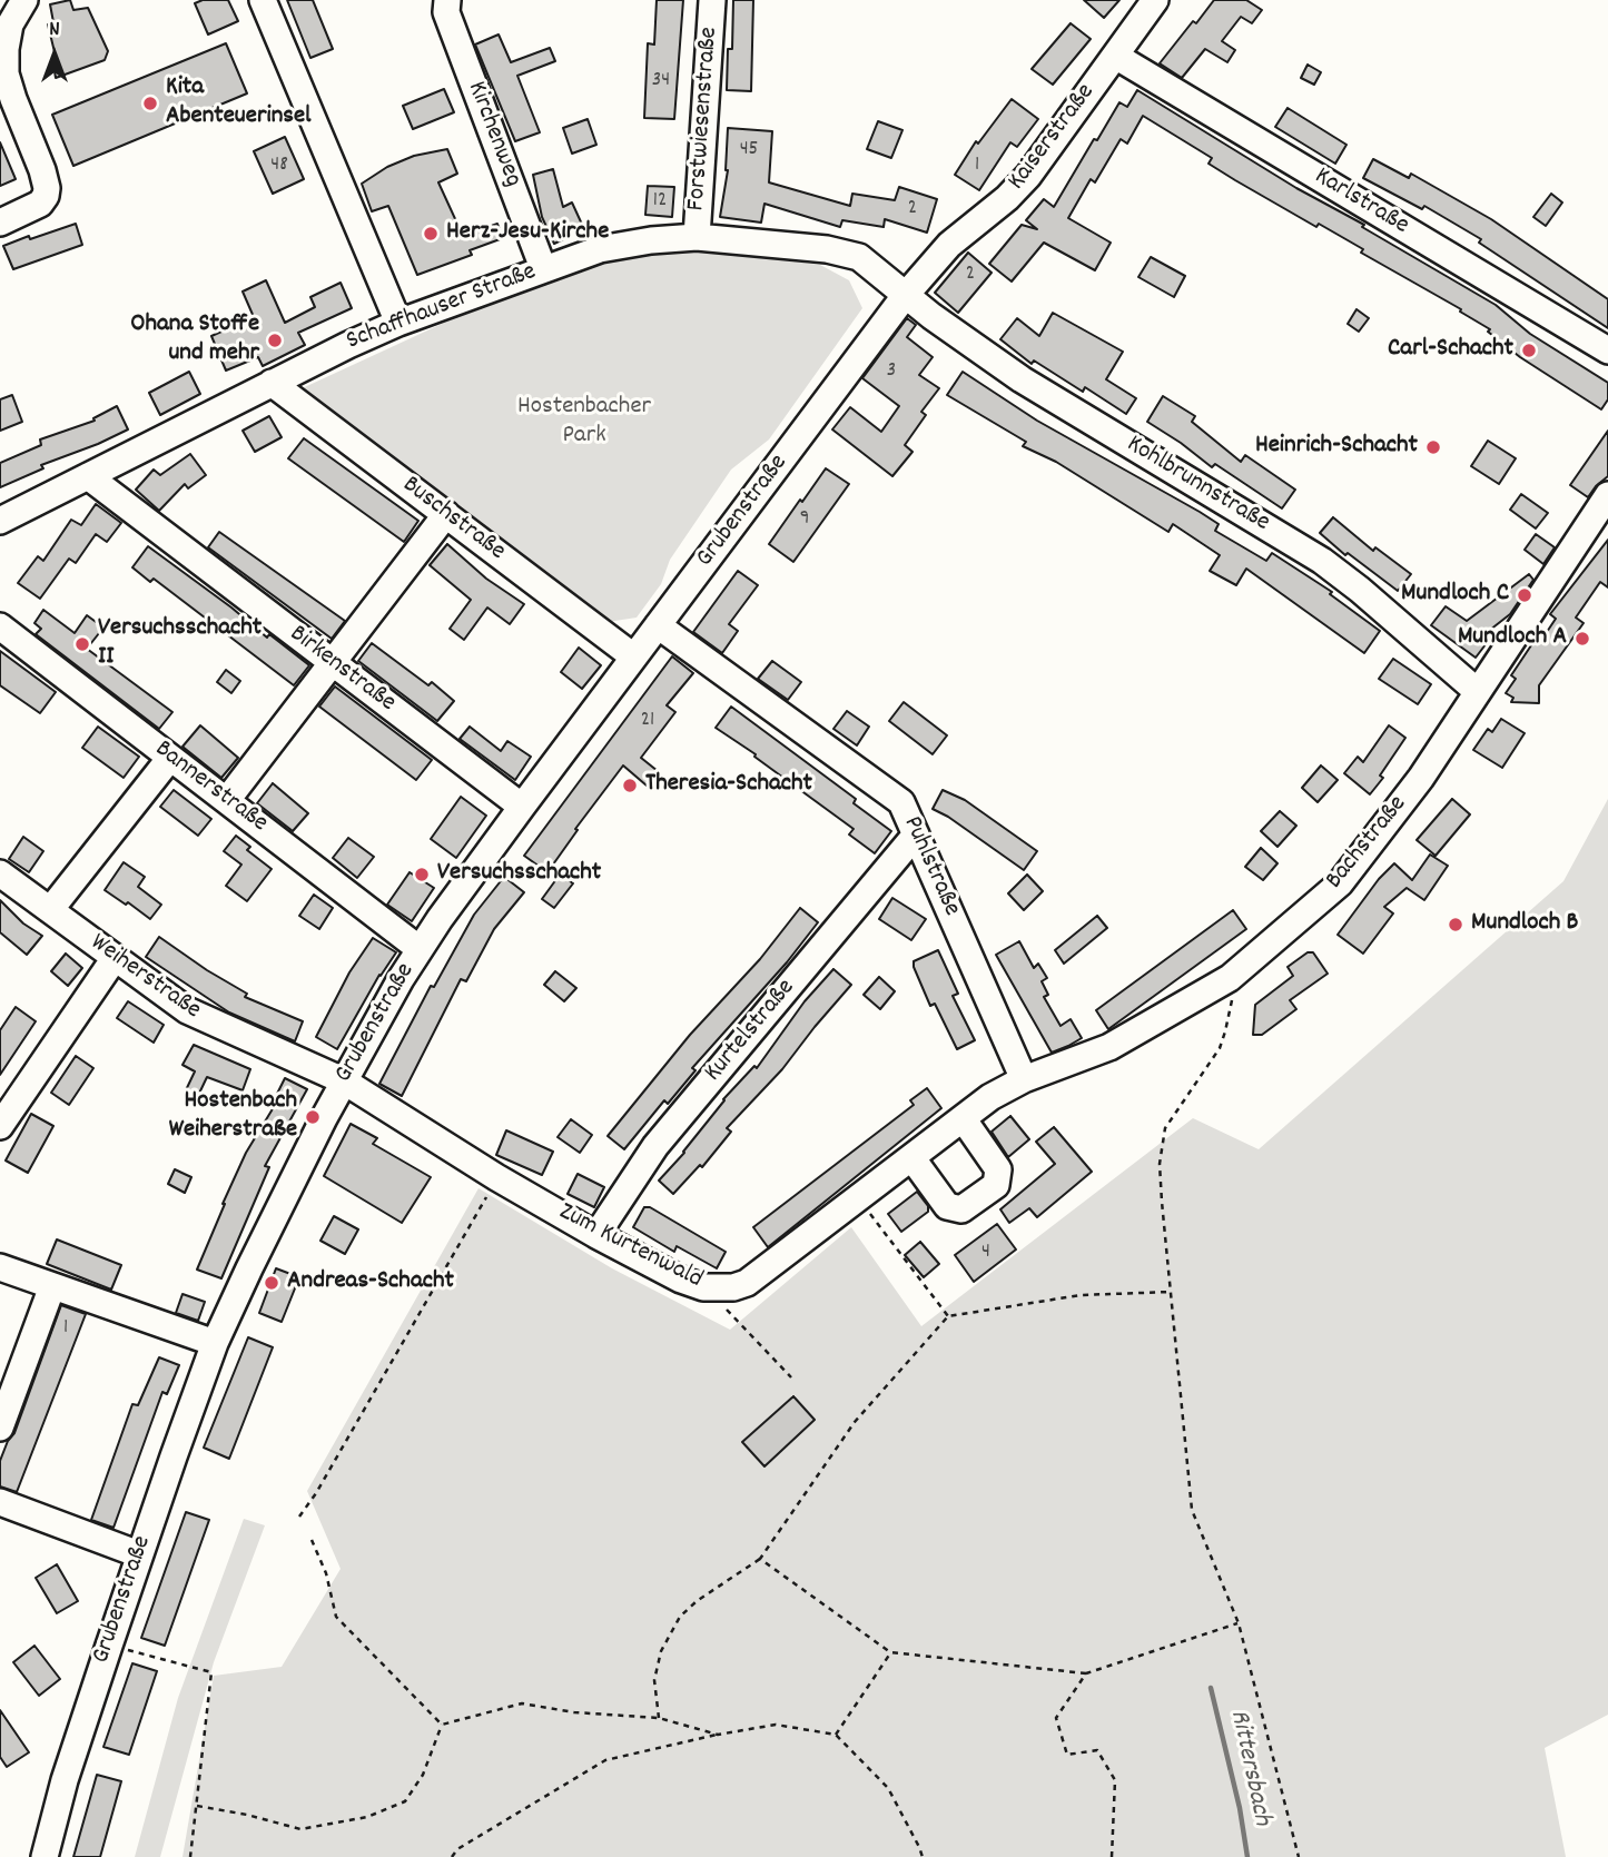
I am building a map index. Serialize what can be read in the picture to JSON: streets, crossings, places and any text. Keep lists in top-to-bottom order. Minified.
{"streets":{"street":["Forstwiesenstraße","Kirchenweg","Kaiserstraße","Karlstraße","Schaffhauser Straße","Kohlbrunnstraße","Grubenstraße","Buschstraße","Birkenstraße","Bannerstraße","Bachstraße","Puhlstraße","Weiherstraße","Kurtelstraße","Zum Kurtenwald"]},"crossings":[["Forstwiesenstraße","Schaffhauser Straße"],["Kirchenweg","Schaffhauser Straße"],["Kaiserstraße","Karlstraße"],["Kaiserstraße","Schaffhauser Straße"],["Kaiserstraße","Kohlbrunnstraße"],["Kaiserstraße","Grubenstraße"],["Schaffhauser Straße","Kohlbrunnstraße"],["Schaffhauser Straße","Grubenstraße"],["Schaffhauser Straße","Buschstraße"],["Schaffhauser Straße","Birkenstraße"],["Kohlbrunnstraße","Grubenstraße"],["Kohlbrunnstraße","Bachstraße"],["Grubenstraße","Buschstraße"],["Grubenstraße","Birkenstraße"],["Grubenstraße","Bannerstraße"],["Grubenstraße","Puhlstraße"],["Grubenstraße","Weiherstraße"],["Grubenstraße","Zum Kurtenwald"],["Bachstraße","Puhlstraße"],["Bachstraße","Zum Kurtenwald"],["Puhlstraße","Kurtelstraße"],["Puhlstraße","Zum Kurtenwald"],["Weiherstraße","Zum Kurtenwald"],["Kurtelstraße","Zum Kurtenwald"]],"water":["Rittersbach"],"parks":["Hostenbacher Park"],"places":["Kita Abenteuerinsel","Herz-Jesu-Kirche","Ohana Stoffe und mehr","Carl-Schacht","Heinrich-Schacht","Mundloch C","Mundloch A","Versuchsschacht II","Theresia-Schacht","Versuchsschacht","Mundloch B","Hostenbach Weiherstraße","Andreas-Schacht"],"house_numbers":["34","45","48","1","12","2","2","3","9","21","4","1"],"north":"top"}
